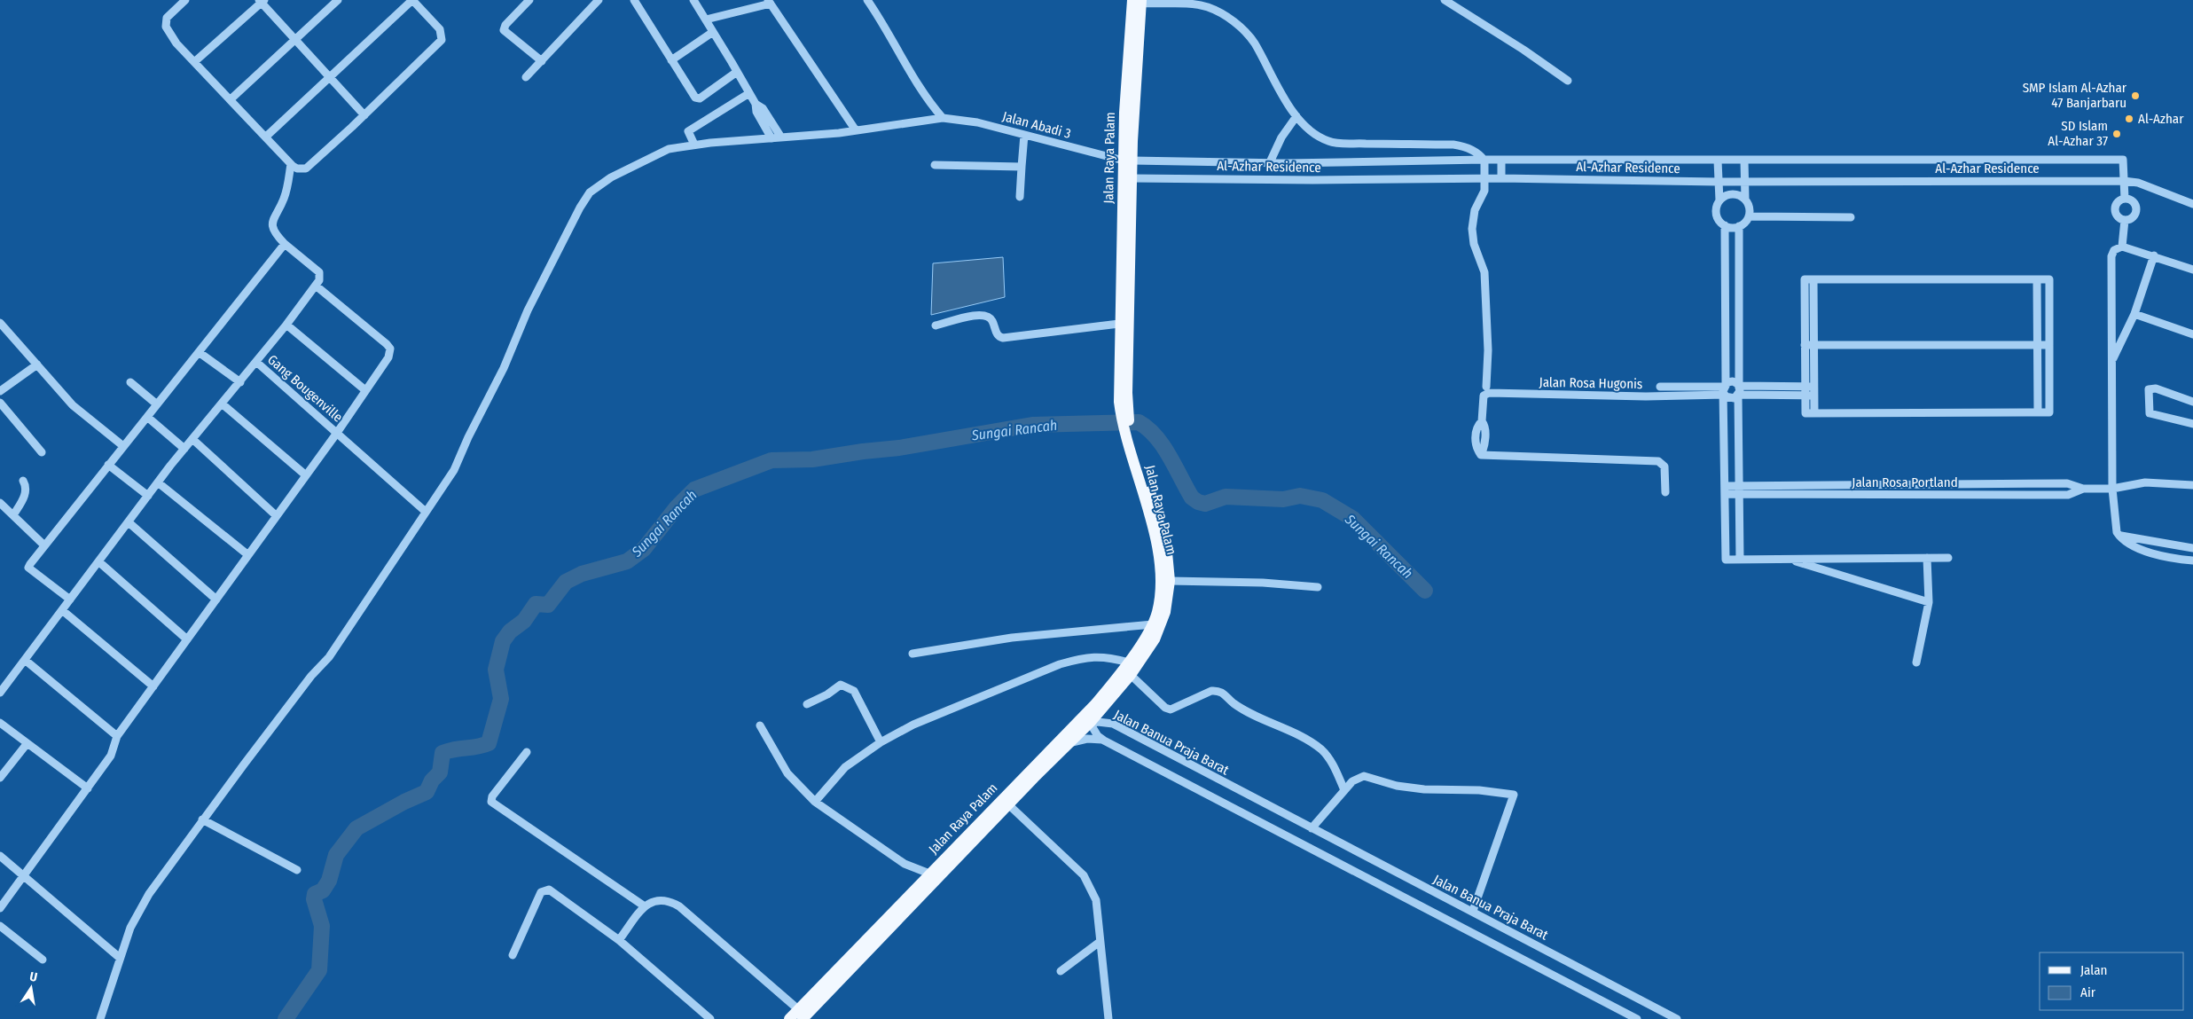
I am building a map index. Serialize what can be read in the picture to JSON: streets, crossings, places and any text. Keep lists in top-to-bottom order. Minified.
{"streets":{"main road":["Jalan Raya Palam"],"street":["Jalan Abadi 3","Al-Azhar Residence","Jalan Rosa Hugonis","Gang Bougenville","Jalan Rosa Portland","Jalan Banua Praja Barat"]},"crossings":[["Jalan Abadi 3","Jalan Raya Palam"],["Jalan Abadi 3","Al-Azhar Residence"],["Jalan Abadi 3","Gang Bougenville"],["Jalan Raya Palam","Al-Azhar Residence"],["Jalan Raya Palam","Jalan Banua Praja Barat"]],"water":["Sungai Rancah"],"places":["SMP Islam Al-Azhar 47 Banjarbaru","Al-Azhar","SD Islam Al-Azhar 37"],"legend":["Jalan","Air"],"north":"top"}
